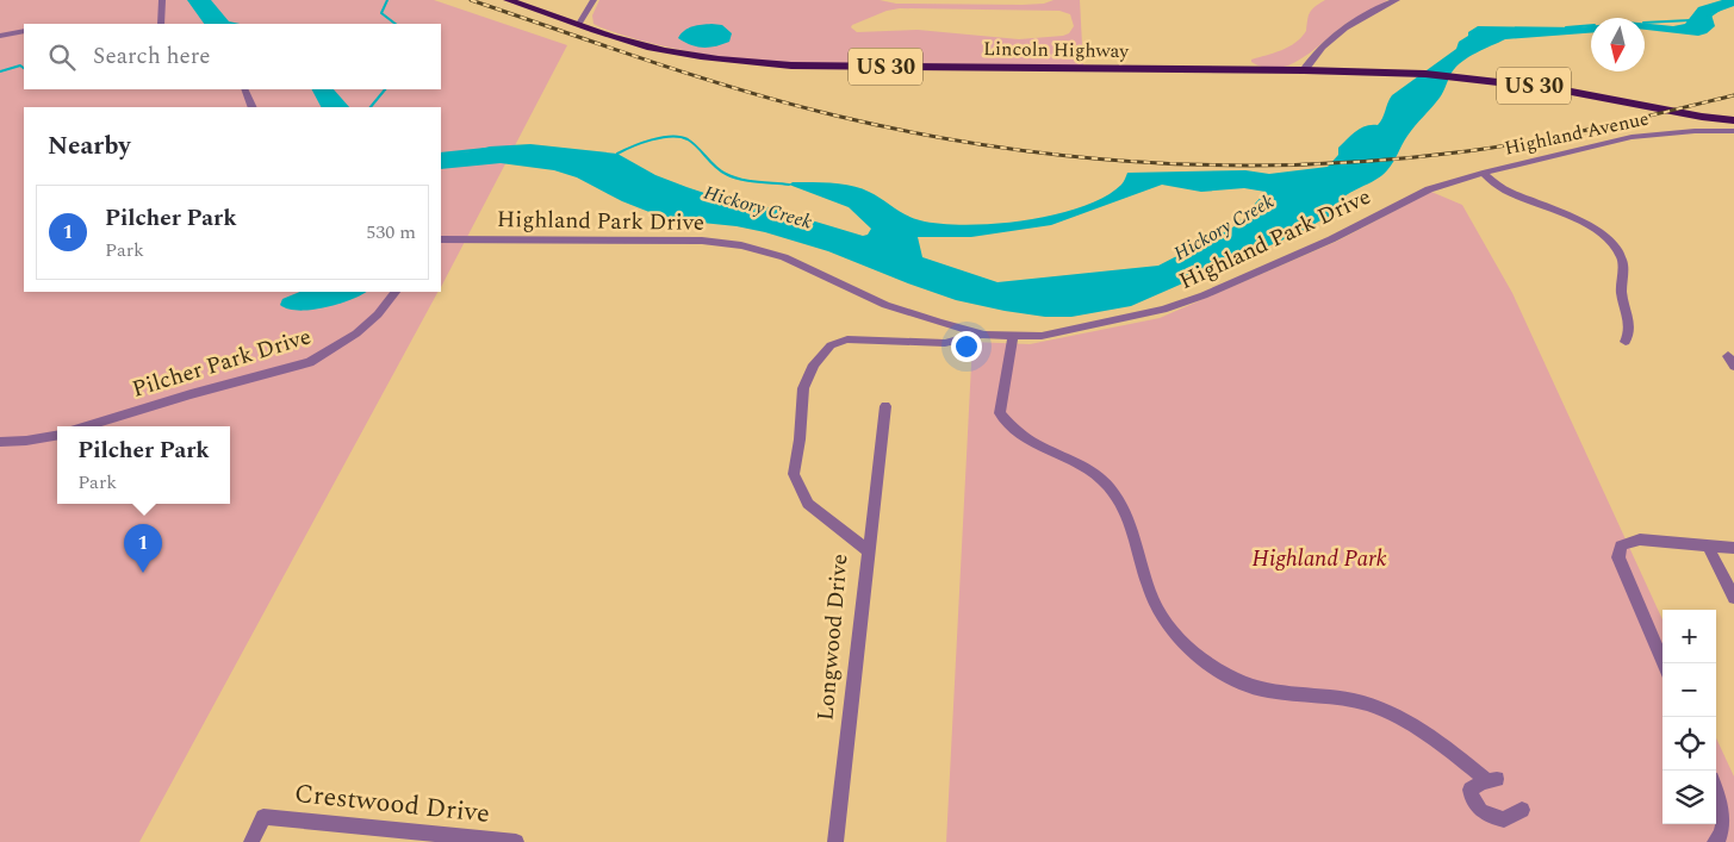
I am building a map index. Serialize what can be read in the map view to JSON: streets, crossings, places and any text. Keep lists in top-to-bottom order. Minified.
{"streets":{"main road":["Lincoln Highway","US 30"],"street":["Highland Avenue","Highland Park Drive","Pilcher Park Drive","Longwood Drive","Crestwood Drive"]},"crossings":[["Highland Avenue","Highland Park Drive"],["Highland Park Drive","Longwood Drive"]],"water":["Hickory Creek"],"parks":["Highland Park"],"north":"bottom","page":{"search":"Search here","heading":"Nearby","list":[{"mark":"1","name":"Pilcher Park","note":"Park","value":"530 m"}],"popup":["Pilcher Park","Park"],"pins":"1","map_buttons":["+","−"]}}
